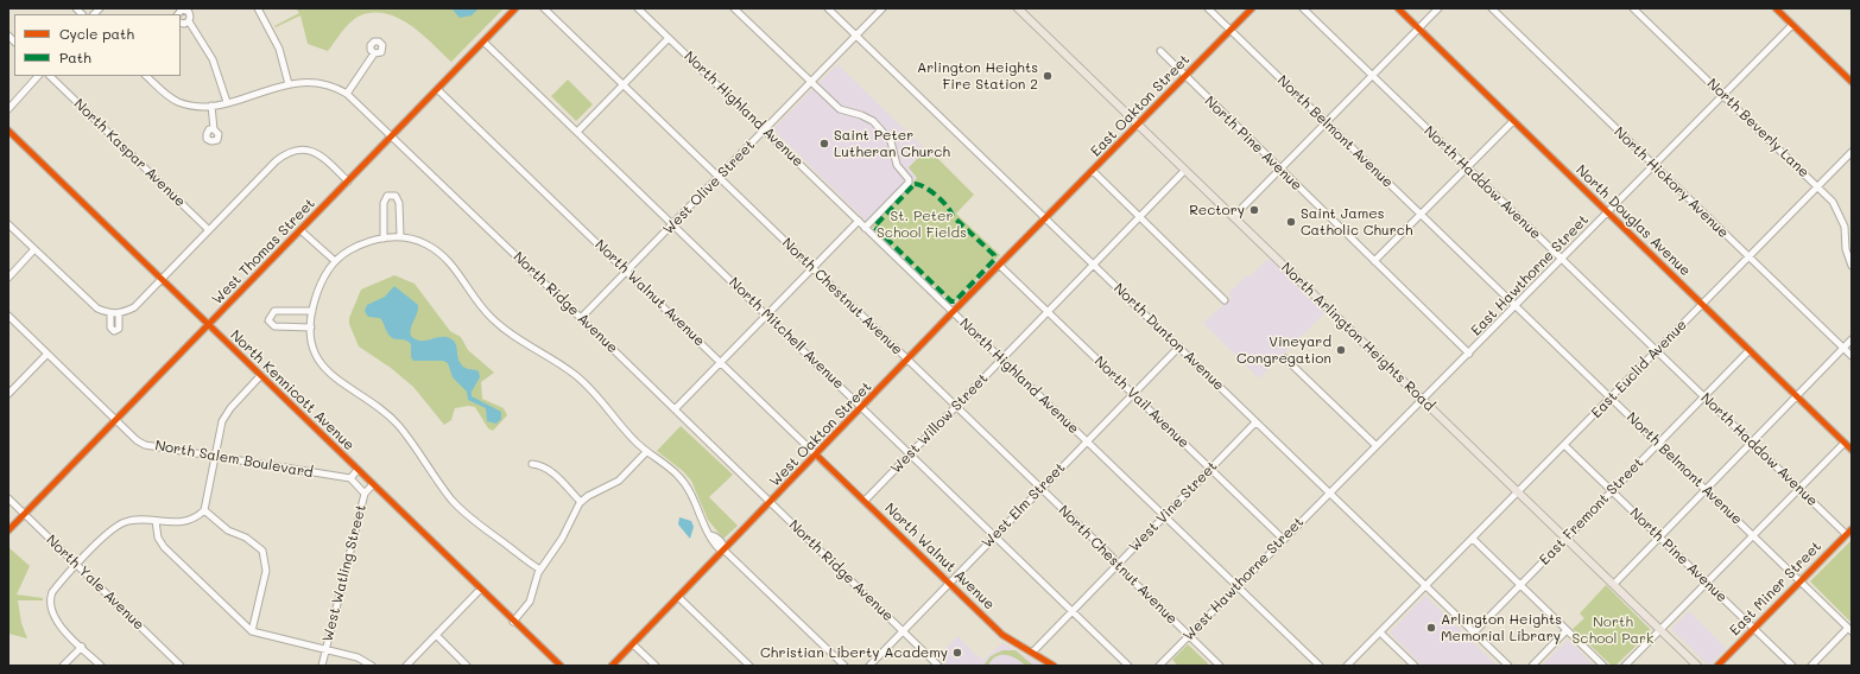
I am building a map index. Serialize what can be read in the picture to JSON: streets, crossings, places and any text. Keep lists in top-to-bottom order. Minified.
{"streets":{"main road":["North Arlington Heights Road"],"street":["East Oakton Street","North Highland Avenue","North Beverly Lane","North Belmont Avenue","North Pine Avenue","North Kaspar Avenue","North Haddow Avenue","North Hickory Avenue","West Olive Street","North Douglas Avenue","West Thomas Street","East Hawthorne Street","North Walnut Avenue","North Chestnut Avenue","North Ridge Avenue","North Mitchell Avenue","North Dunton Avenue","East Euclid Avenue","North Kennicott Avenue","North Vail Avenue","West Willow Street","West Oakton Street","North Salem Boulevard","West Elm Street","West Vine Street","East Fremont Street","West Watling Street","West Hawthorne Street","North Yale Avenue","East Miner Street"]},"crossings":[["East Oakton Street","North Belmont Avenue"],["East Oakton Street","North Pine Avenue"],["East Oakton Street","North Dunton Avenue"],["East Oakton Street","North Arlington Heights Road"],["East Oakton Street","West Oakton Street"],["North Highland Avenue","West Olive Street"],["North Highland Avenue","West Willow Street"],["North Highland Avenue","West Oakton Street"],["North Highland Avenue","West Elm Street"],["North Highland Avenue","West Vine Street"],["North Highland Avenue","West Hawthorne Street"],["North Beverly Lane","East Hawthorne Street"],["North Beverly Lane","East Euclid Avenue"],["North Belmont Avenue","East Hawthorne Street"],["North Belmont Avenue","East Euclid Avenue"],["North Belmont Avenue","East Fremont Street"],["North Belmont Avenue","East Miner Street"],["North Pine Avenue","East Hawthorne Street"],["North Pine Avenue","East Euclid Avenue"],["North Pine Avenue","East Fremont Street"],["North Pine Avenue","East Miner Street"],["North Haddow Avenue","East Hawthorne Street"],["North Haddow Avenue","East Euclid Avenue"],["North Haddow Avenue","East Fremont Street"],["North Haddow Avenue","East Miner Street"],["North Hickory Avenue","East Hawthorne Street"],["North Hickory Avenue","East Euclid Avenue"],["West Olive Street","North Walnut Avenue"],["West Olive Street","North Chestnut Avenue"],["West Olive Street","North Ridge Avenue"],["West Olive Street","North Mitchell Avenue"],["West Olive Street","North Dunton Avenue"],["North Douglas Avenue","East Hawthorne Street"],["North Douglas Avenue","East Euclid Avenue"],["North Douglas Avenue","East Fremont Street"],["West Thomas Street","North Walnut Avenue"],["West Thomas Street","North Ridge Avenue"],["West Thomas Street","North Mitchell Avenue"],["West Thomas Street","North Kennicott Avenue"],["West Thomas Street","North Salem Boulevard"],["West Thomas Street","North Yale Avenue"],["East Hawthorne Street","North Dunton Avenue"],["East Hawthorne Street","North Arlington Heights Road"],["East Hawthorne Street","West Hawthorne Street"],["North Walnut Avenue","West Willow Street"],["North Walnut Avenue","West Oakton Street"],["North Walnut Avenue","West Elm Street"],["North Walnut Avenue","West Vine Street"],["North Chestnut Avenue","West Willow Street"],["North Chestnut Avenue","West Oakton Street"],["North Chestnut Avenue","West Elm Street"],["North Chestnut Avenue","West Vine Street"],["North Chestnut Avenue","West Hawthorne Street"],["North Ridge Avenue","West Oakton Street"],["North Ridge Avenue","West Elm Street"],["North Mitchell Avenue","West Willow Street"],["North Mitchell Avenue","West Oakton Street"],["North Mitchell Avenue","West Elm Street"],["North Mitchell Avenue","West Vine Street"],["North Dunton Avenue","East Euclid Avenue"],["North Dunton Avenue","West Willow Street"],["North Dunton Avenue","West Oakton Street"],["North Dunton Avenue","West Elm Street"],["North Dunton Avenue","West Vine Street"],["North Dunton Avenue","East Fremont Street"],["North Dunton Avenue","West Hawthorne Street"],["North Arlington Heights Road","East Euclid Avenue"],["North Arlington Heights Road","West Willow Street"],["North Arlington Heights Road","East Fremont Street"],["North Kennicott Avenue","West Watling Street"],["North Vail Avenue","West Willow Street"],["North Vail Avenue","West Oakton Street"],["North Vail Avenue","West Elm Street"],["North Vail Avenue","West Vine Street"],["North Vail Avenue","West Hawthorne Street"]],"parks":["St. Peter School Fields","North School Park"],"places":["Arlington Heights Fire Station 2","Saint Peter Lutheran Church","Rectory","Saint James Catholic Church","Vineyard Congregation","Arlington Heights Memorial Library","Christian Liberty Academy"],"legend":["Cycle path","Path"]}
